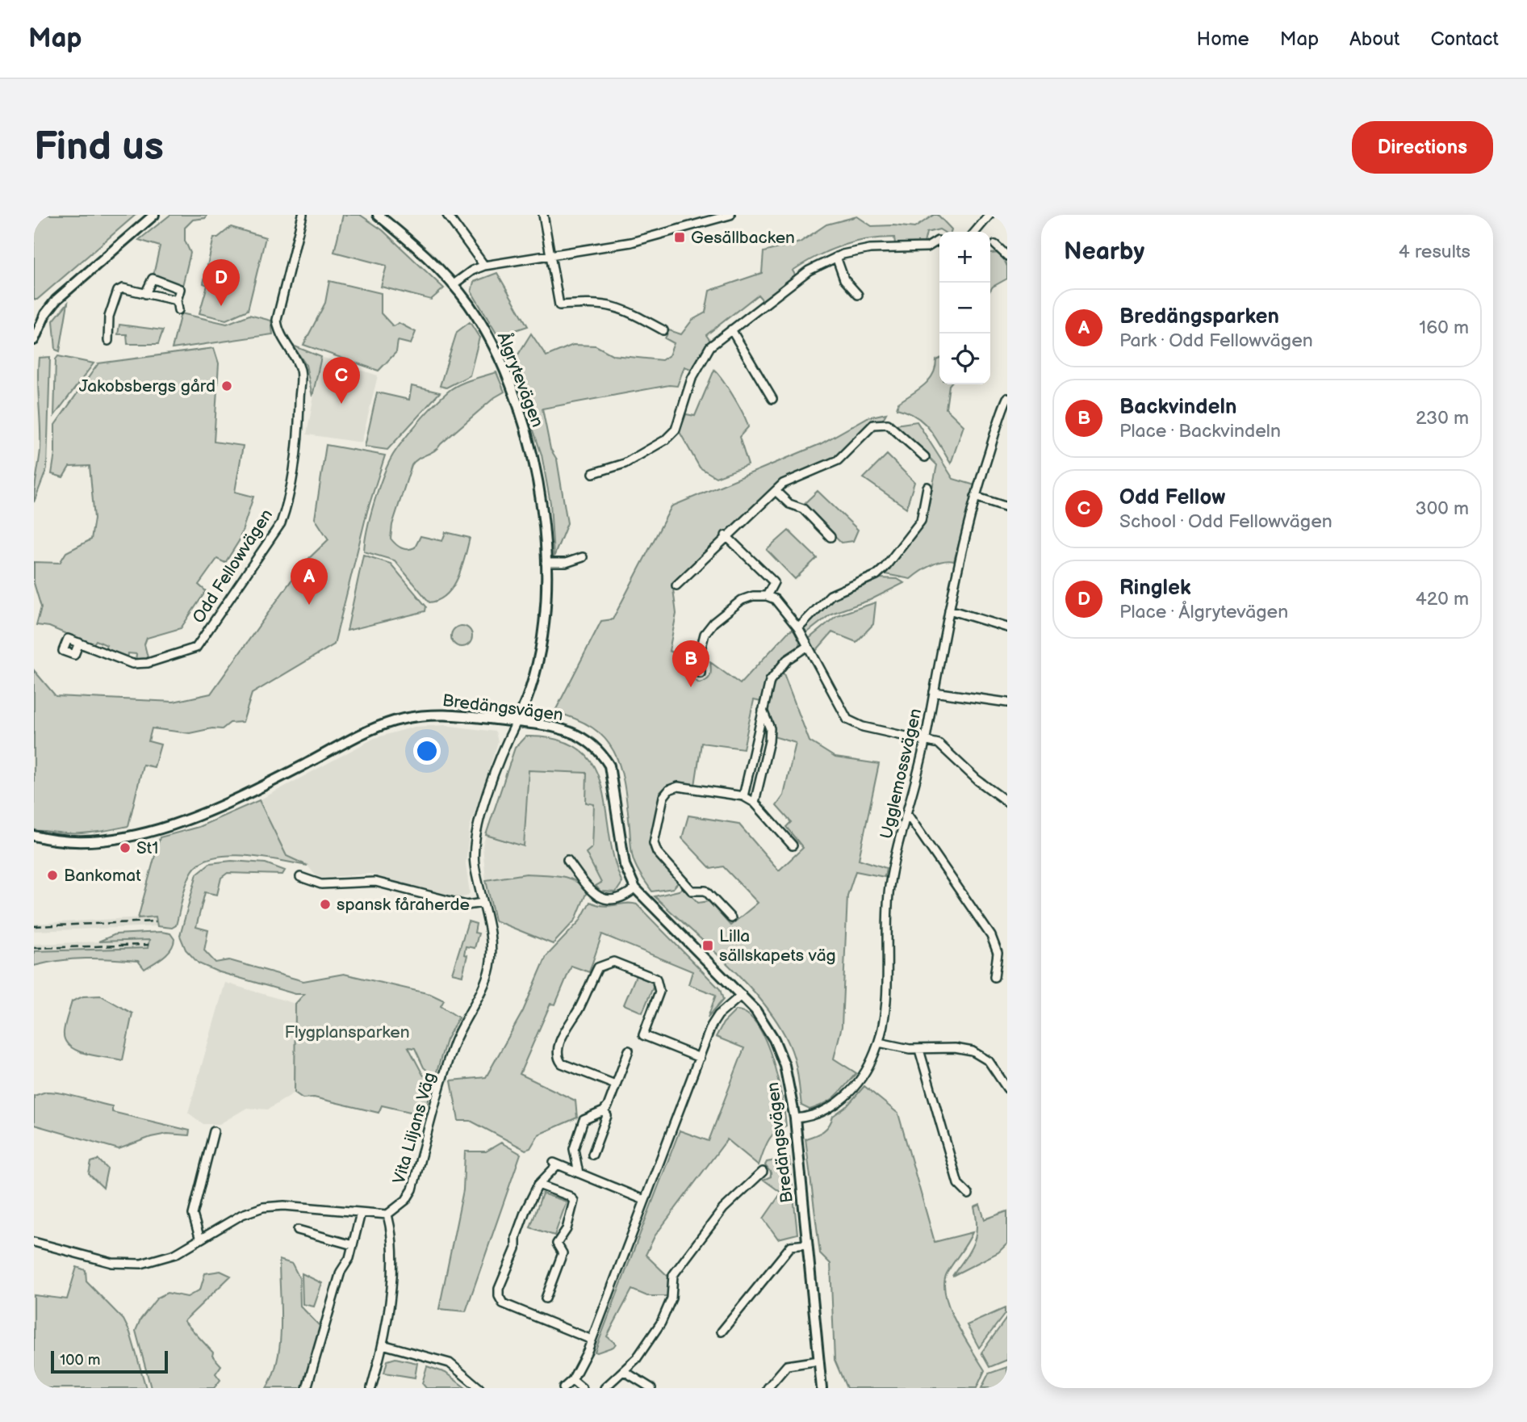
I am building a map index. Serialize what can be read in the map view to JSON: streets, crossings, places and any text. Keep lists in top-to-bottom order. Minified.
{"streets":{"street":["Ålgrytevägen","Odd Fellowvägen","Bredängsvägen","Ugglemossvägen","Vita Liljans Väg"]},"crossings":[["Ålgrytevägen","Bredängsvägen"],["Ålgrytevägen","Vita Liljans Väg"],["Bredängsvägen","Ugglemossvägen"],["Bredängsvägen","Vita Liljans Väg"]],"parks":["Flygplansparken"],"places":{"transit":["Gesällbacken","Lilla sällskapets väg"],"other":["Jakobsbergs gård","St1","Bankomat","spansk fåraherde"]},"scale_bar":"100 m","page":{"header":"Map","nav":["Home","Map","About","Contact"],"buttons":"Directions","title":"Find us","heading":["Nearby","4 results"],"map_buttons":["+","−"],"pins":["D","C","A","B"],"list":[{"mark":"A","name":"Bredängsparken","note":"Park · Odd Fellowvägen","value":"160 m"},{"mark":"B","name":"Backvindeln","note":"Place · Backvindeln","value":"230 m"},{"mark":"C","name":"Odd Fellow","note":"School · Odd Fellowvägen","value":"300 m"},{"mark":"D","name":"Ringlek","note":"Place · Ålgrytevägen","value":"420 m"}],"scale":"100 m"}}
